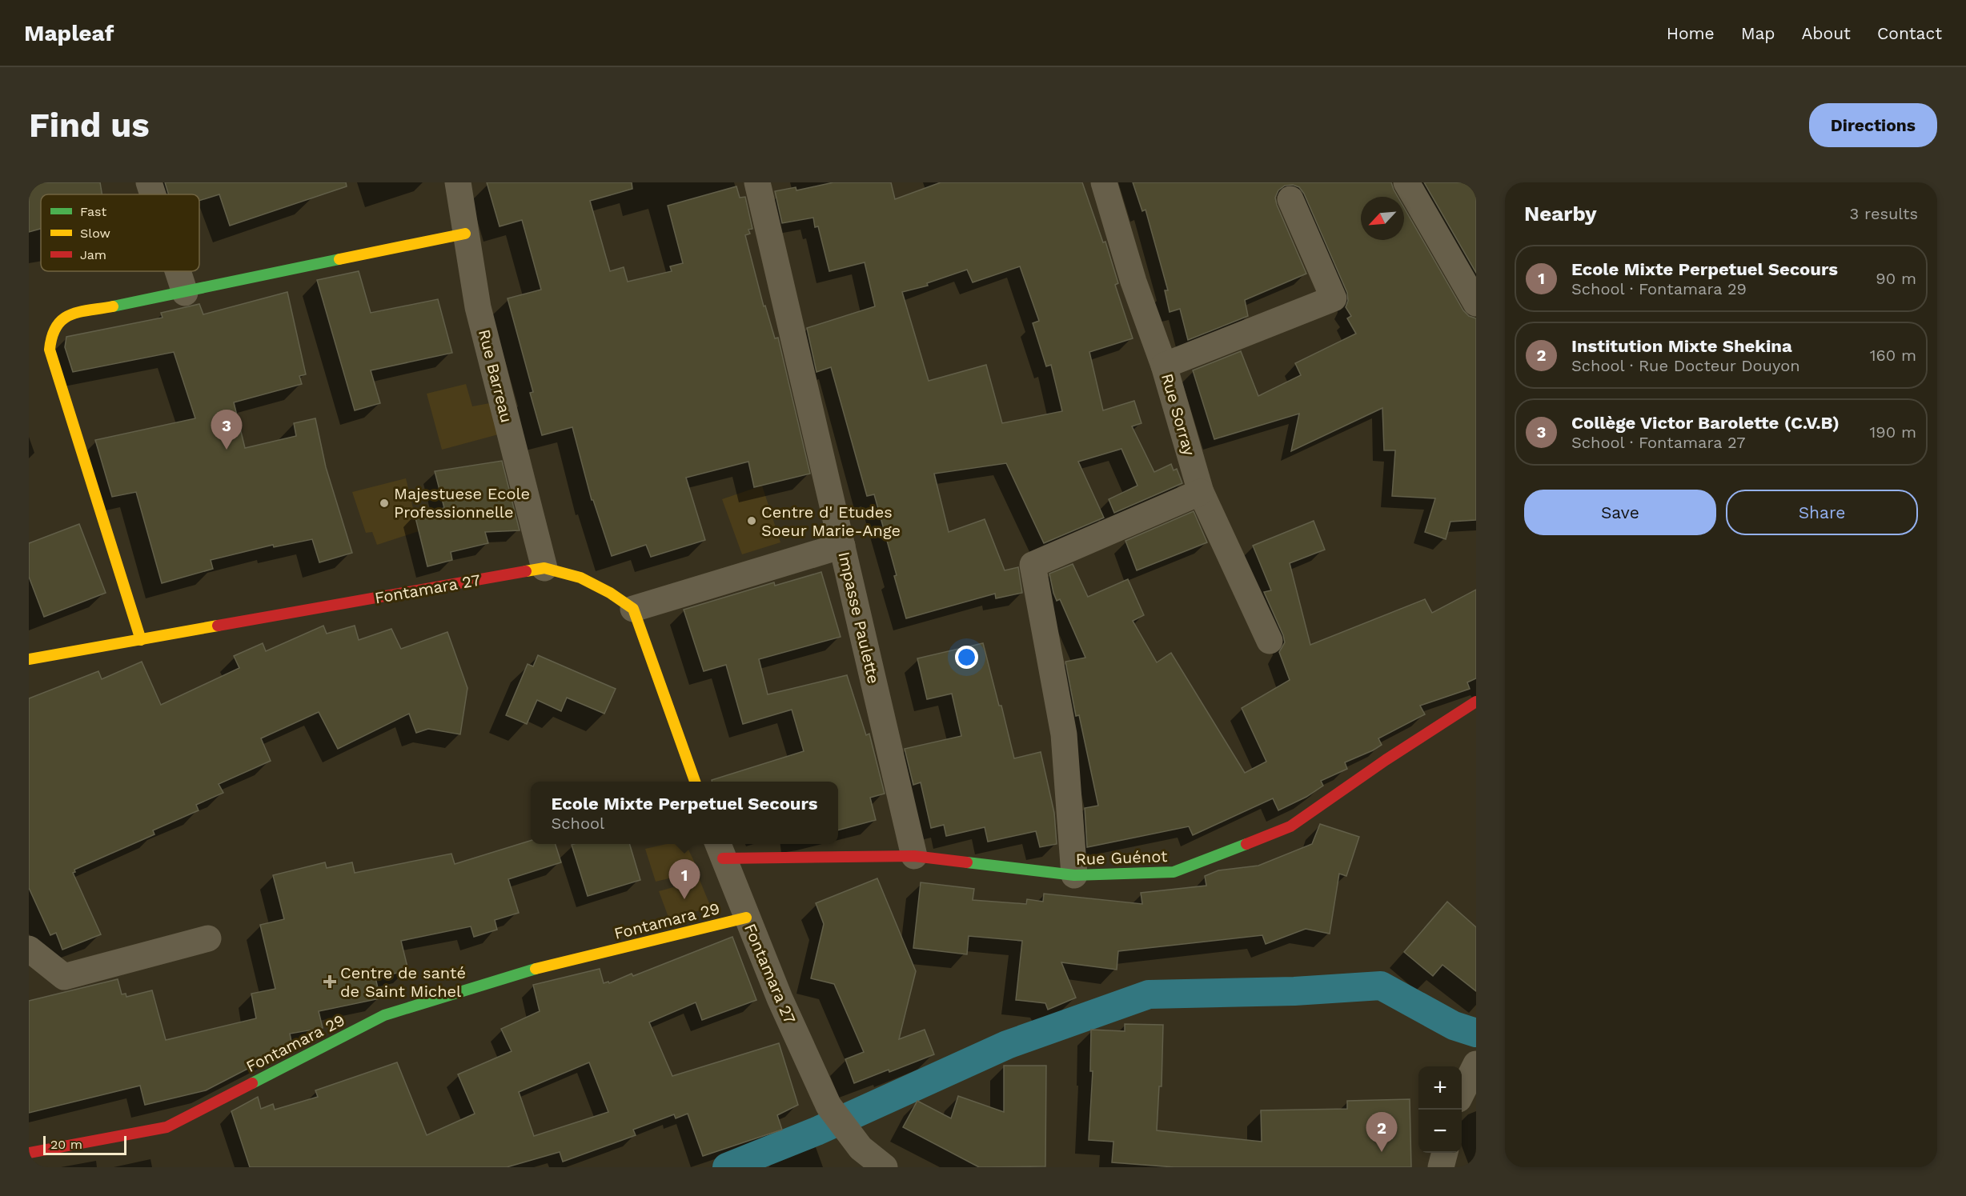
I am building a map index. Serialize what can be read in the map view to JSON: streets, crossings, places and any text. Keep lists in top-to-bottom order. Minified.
{"streets":{"street":["Rue Barreau","Rue Sorray","Fontamara 27","Impasse Paulette","Rue Guénot","Fontamara 29"]},"crossings":[["Rue Barreau","Fontamara 27"],["Fontamara 27","Rue Guénot"],["Fontamara 27","Fontamara 29"],["Impasse Paulette","Rue Guénot"]],"places":{"other":["Majestuese Ecole Professionnelle","Centre d' Etudes Soeur Marie-Ange"],"health":["Centre de santé de Saint Michel"]},"legend":["Fast","Slow","Jam"],"scale_bar":"20 m","north":"bottom left","page":{"header":"Mapleaf","nav":["Home","Map","About","Contact"],"buttons":["Directions",["Save","Share"]],"title":"Find us","heading":["Nearby","3 results"],"list":[{"mark":"1","name":"Ecole Mixte Perpetuel Secours","note":"School · Fontamara 29","value":"90 m"},{"mark":"2","name":"Institution Mixte Shekina","note":"School · Rue Docteur Douyon","value":"160 m"},{"mark":"3","name":"Collège Victor Barolette (C.V.B)","note":"School · Fontamara 27","value":"190 m"}],"pins":["3","1","2"],"popup":["Ecole Mixte Perpetuel Secours","School"],"map_buttons":["+","−"],"scale":"20 m"}}
